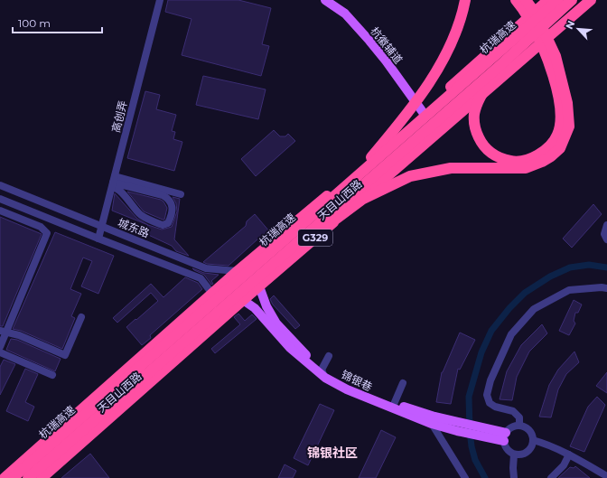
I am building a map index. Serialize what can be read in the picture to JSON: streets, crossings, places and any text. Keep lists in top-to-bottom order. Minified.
{"streets":{"highway":["杭瑞高速","天目山西路","G329"],"main road":["杭徽辅道","锦银巷"],"street":["高创弄","城东路"]},"crossings":[["杭瑞高速","天目山西路"],["杭瑞高速","城东路"],["杭瑞高速","锦银巷"],["杭徽辅道","天目山西路"],["高创弄","城东路"],["天目山西路","城东路"],["天目山西路","锦银巷"],["城东路","锦银巷"]],"districts":["锦银社区"],"scale_bar":"100 m","north":"top left"}
